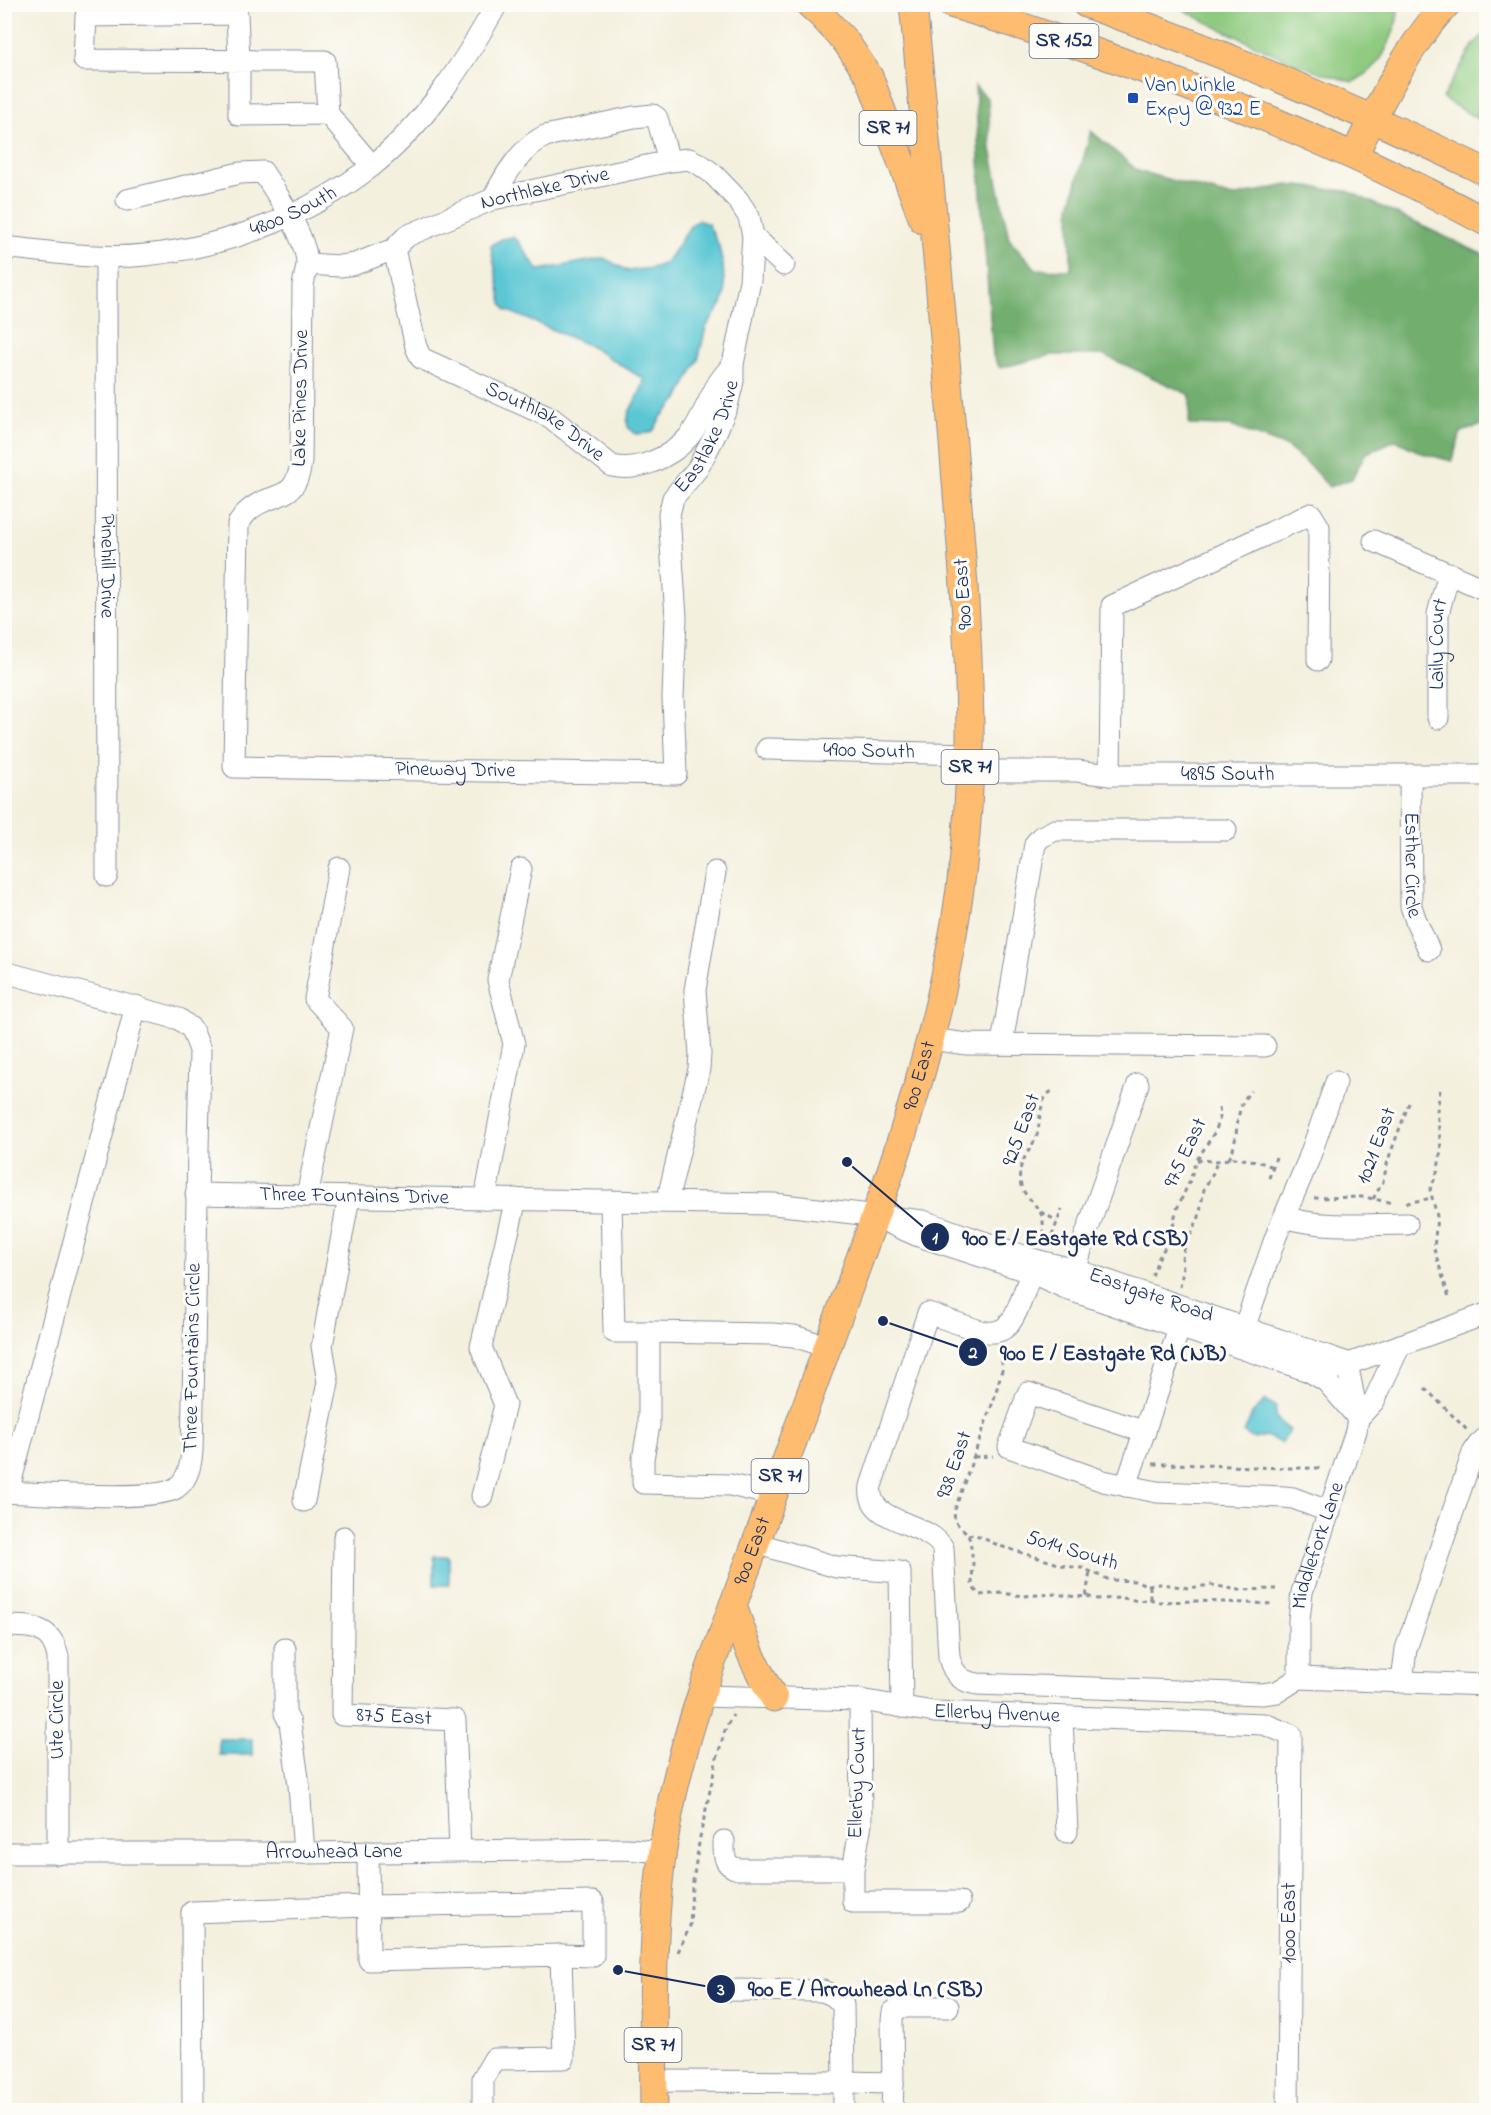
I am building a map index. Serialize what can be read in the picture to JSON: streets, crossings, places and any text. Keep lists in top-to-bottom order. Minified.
{"streets":{"main road":["SR 152","SR 71","900 East"],"street":["Northlake Drive","4800 South","Lake Pines Drive","Southlake Drive","Eastlake Drive","Pinehill Drive","Laily Court","4900 South","Pineway Drive","4895 South","Esther Circle","Three Fountains Drive","Eastgate Road","Three Fountains Circle","Middlefork Lane","Ellerby Avenue","875 East","Ute Circle","Ellerby Court","Arrowhead Lane","1000 East"],"path":["925 East","1021 East","975 East","938 East","5014 South"]},"crossings":[["SR 71","900 East"],["Northlake Drive","Lake Pines Drive"],["Northlake Drive","Southlake Drive"],["Northlake Drive","Eastlake Drive"],["4800 South","Lake Pines Drive"],["4800 South","Pinehill Drive"],["Lake Pines Drive","Pineway Drive"],["Southlake Drive","Eastlake Drive"],["Eastlake Drive","Pineway Drive"],["900 East","4900 South"],["900 East","4895 South"],["900 East","Three Fountains Drive"],["900 East","Eastgate Road"],["900 East","Ellerby Avenue"],["900 East","Arrowhead Lane"],["4900 South","4895 South"],["4895 South","Esther Circle"],["975 East","Eastgate Road"],["Three Fountains Drive","Eastgate Road"],["Three Fountains Drive","Three Fountains Circle"],["Eastgate Road","Middlefork Lane"],["938 East","5014 South"],["Ellerby Avenue","Ellerby Court"],["Ellerby Avenue","1000 East"],["875 East","Arrowhead Lane"],["Ute Circle","Arrowhead Lane"]],"places":{"transit":["Van Winkle Expy @ 932 E"],"other":["900 E / Eastgate Rd (SB)","900 E / Eastgate Rd (NB)","900 E / Arrowhead Ln (SB)"]}}
